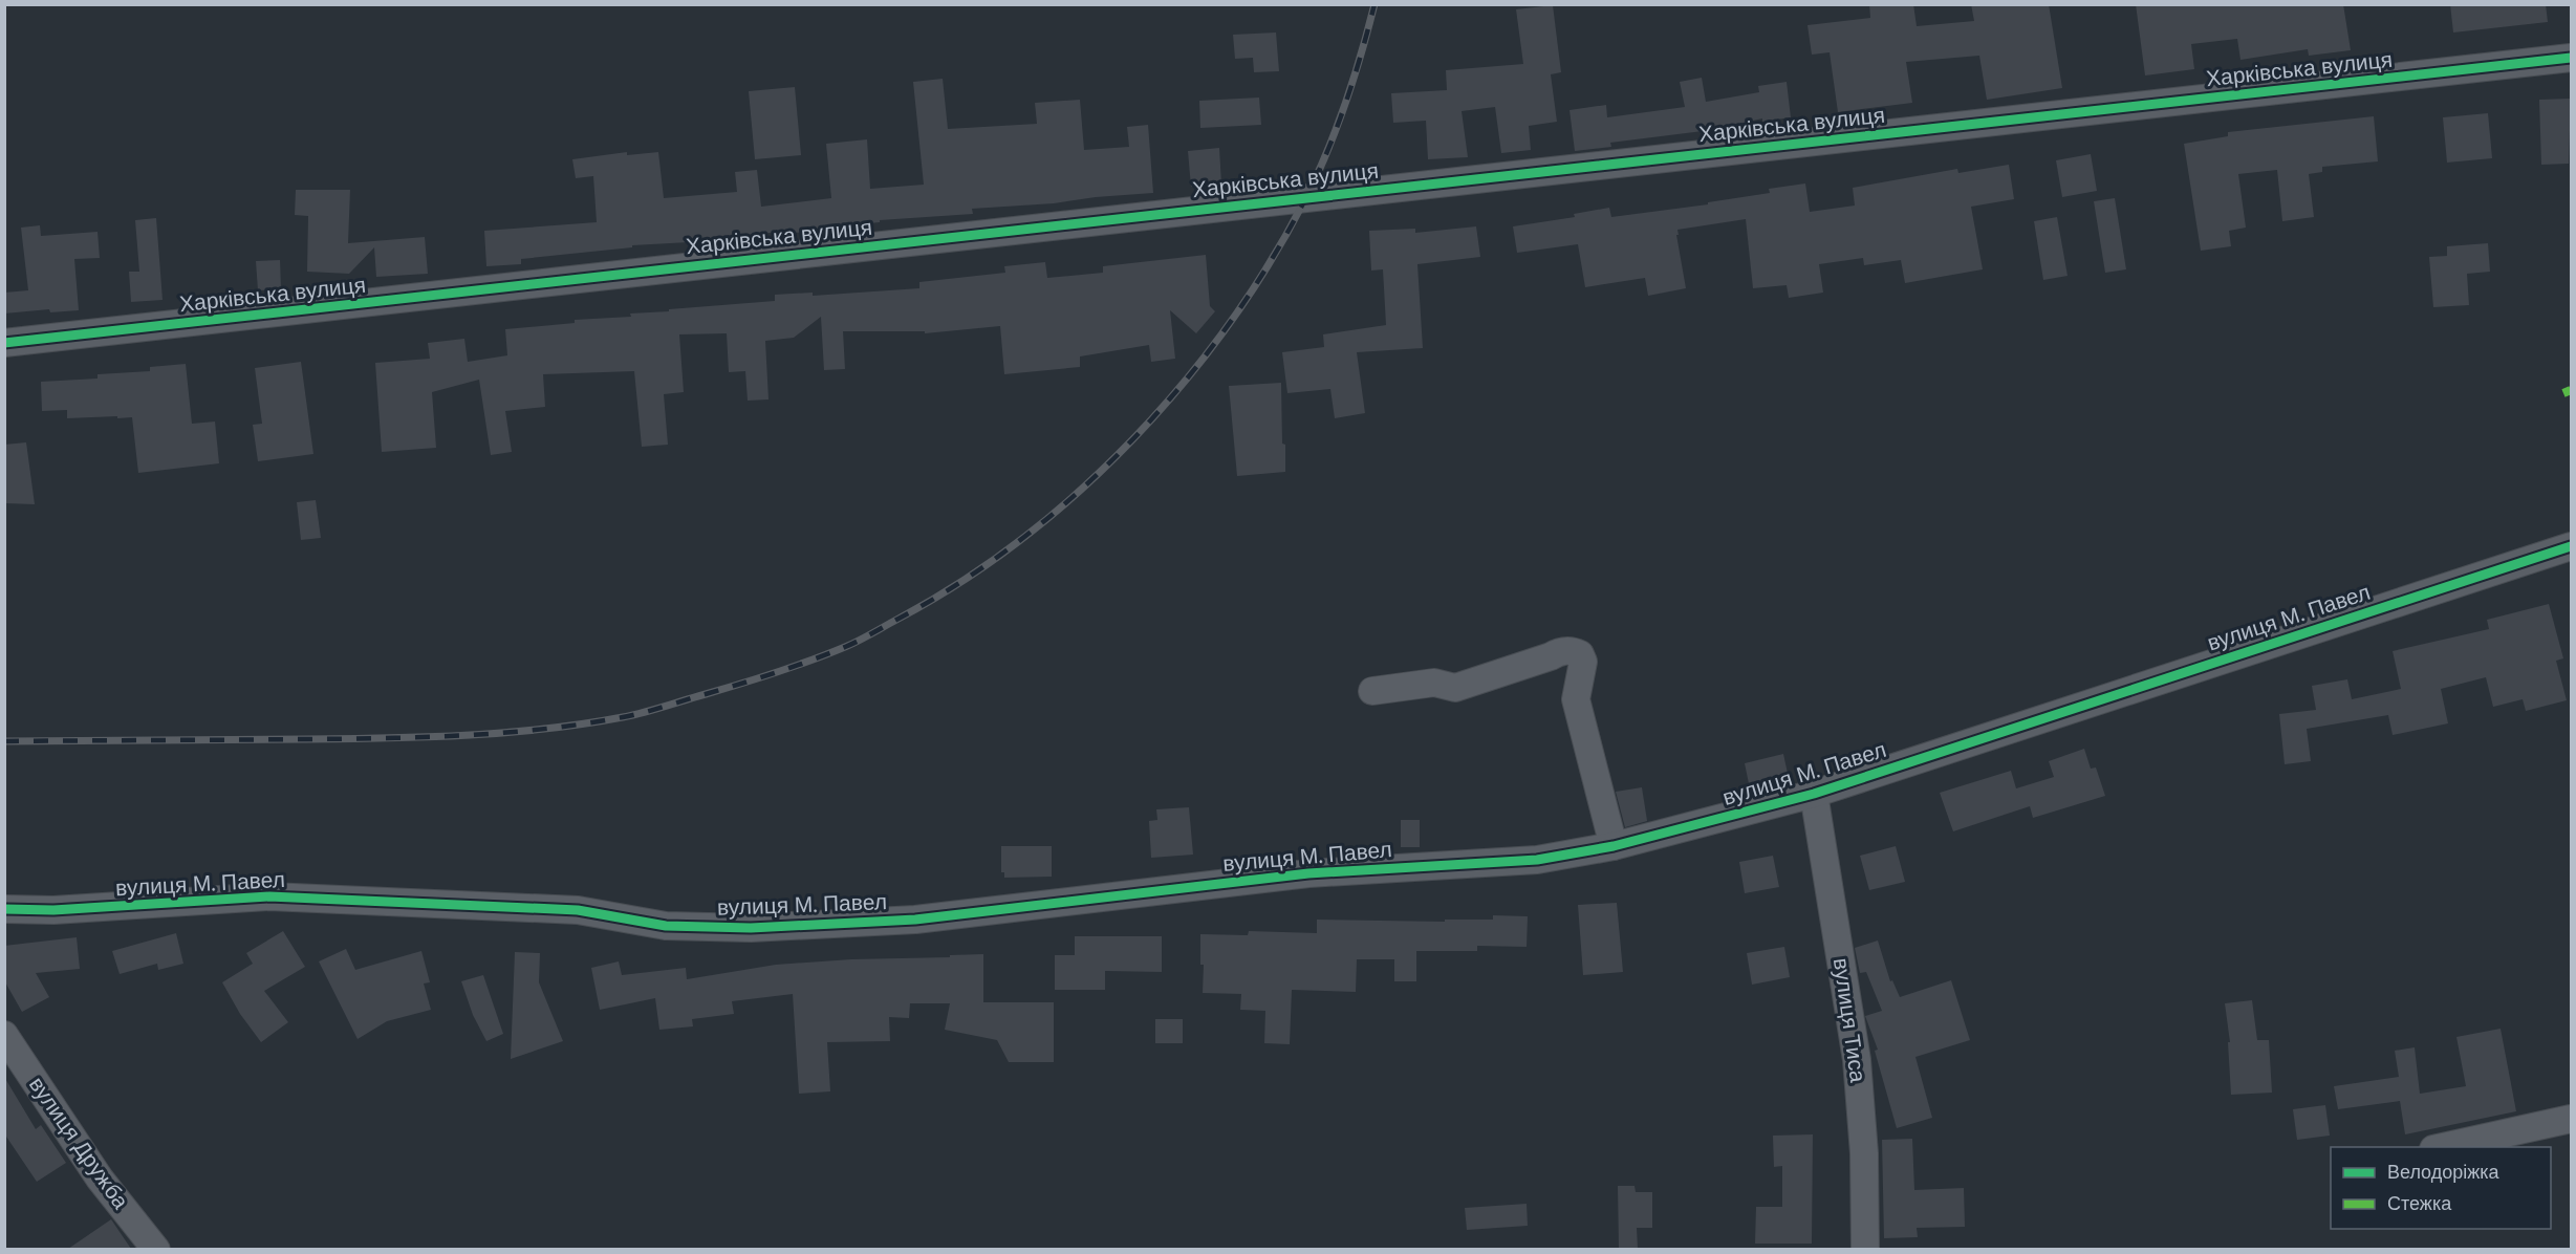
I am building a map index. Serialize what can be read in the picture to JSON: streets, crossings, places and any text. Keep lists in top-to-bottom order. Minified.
{"streets":{"street":["Харківська вулиця","вулиця М. Павел","вулиця Тиса","вулиця Дружба"]},"crossings":[["вулиця М. Павел","вулиця Тиса"]],"legend":["Велодоріжка","Стежка"]}
